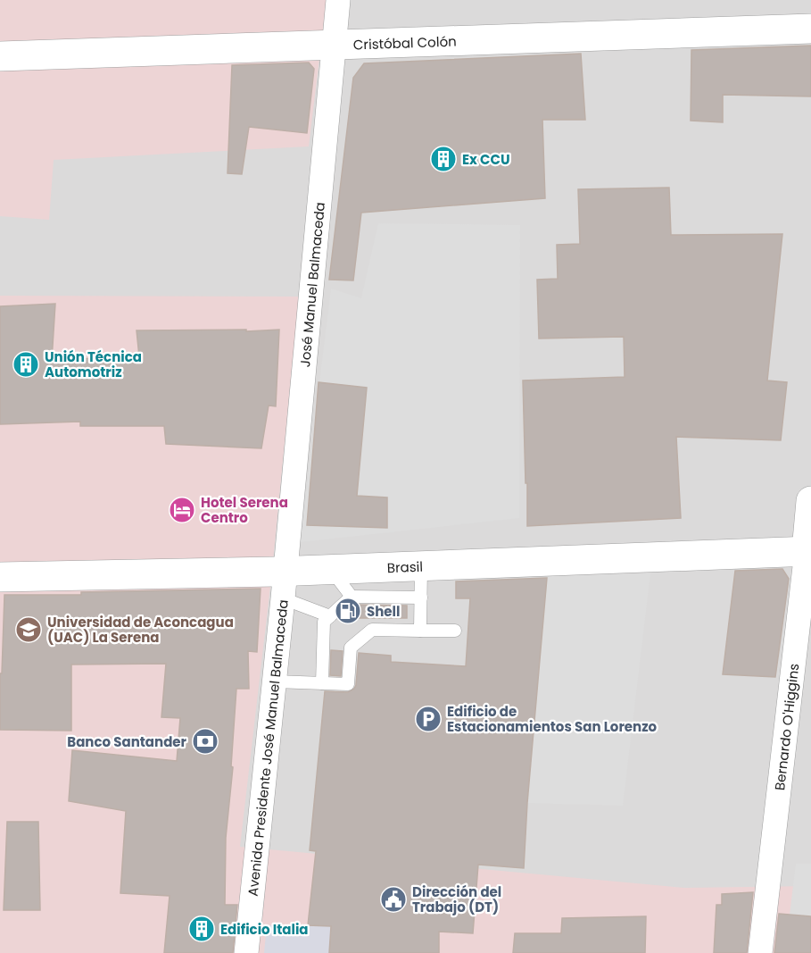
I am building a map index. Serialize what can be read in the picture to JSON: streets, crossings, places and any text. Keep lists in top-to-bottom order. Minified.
{"streets":{"street":["Cristóbal Colón","José Manuel Balmaceda","Brasil","Bernardo O'Higgins","Avenida Presidente José Manuel Balmaceda"]},"crossings":[["Cristóbal Colón","José Manuel Balmaceda"],["José Manuel Balmaceda","Brasil"],["José Manuel Balmaceda","Avenida Presidente José Manuel Balmaceda"],["Brasil","Bernardo O'Higgins"],["Brasil","Avenida Presidente José Manuel Balmaceda"]],"places":{"building":["Ex CCU","Unión Técnica Automotriz","Edificio Italia"],"hotel":["Hotel Serena Centro"],"fuel station":["Shell"],"school or university":["Universidad de Aconcagua (UAC) La Serena"],"parking":["Edificio de Estacionamientos San Lorenzo"],"bank":["Banco Santander"],"public building":["Dirección del Trabajo (DT)"]}}
